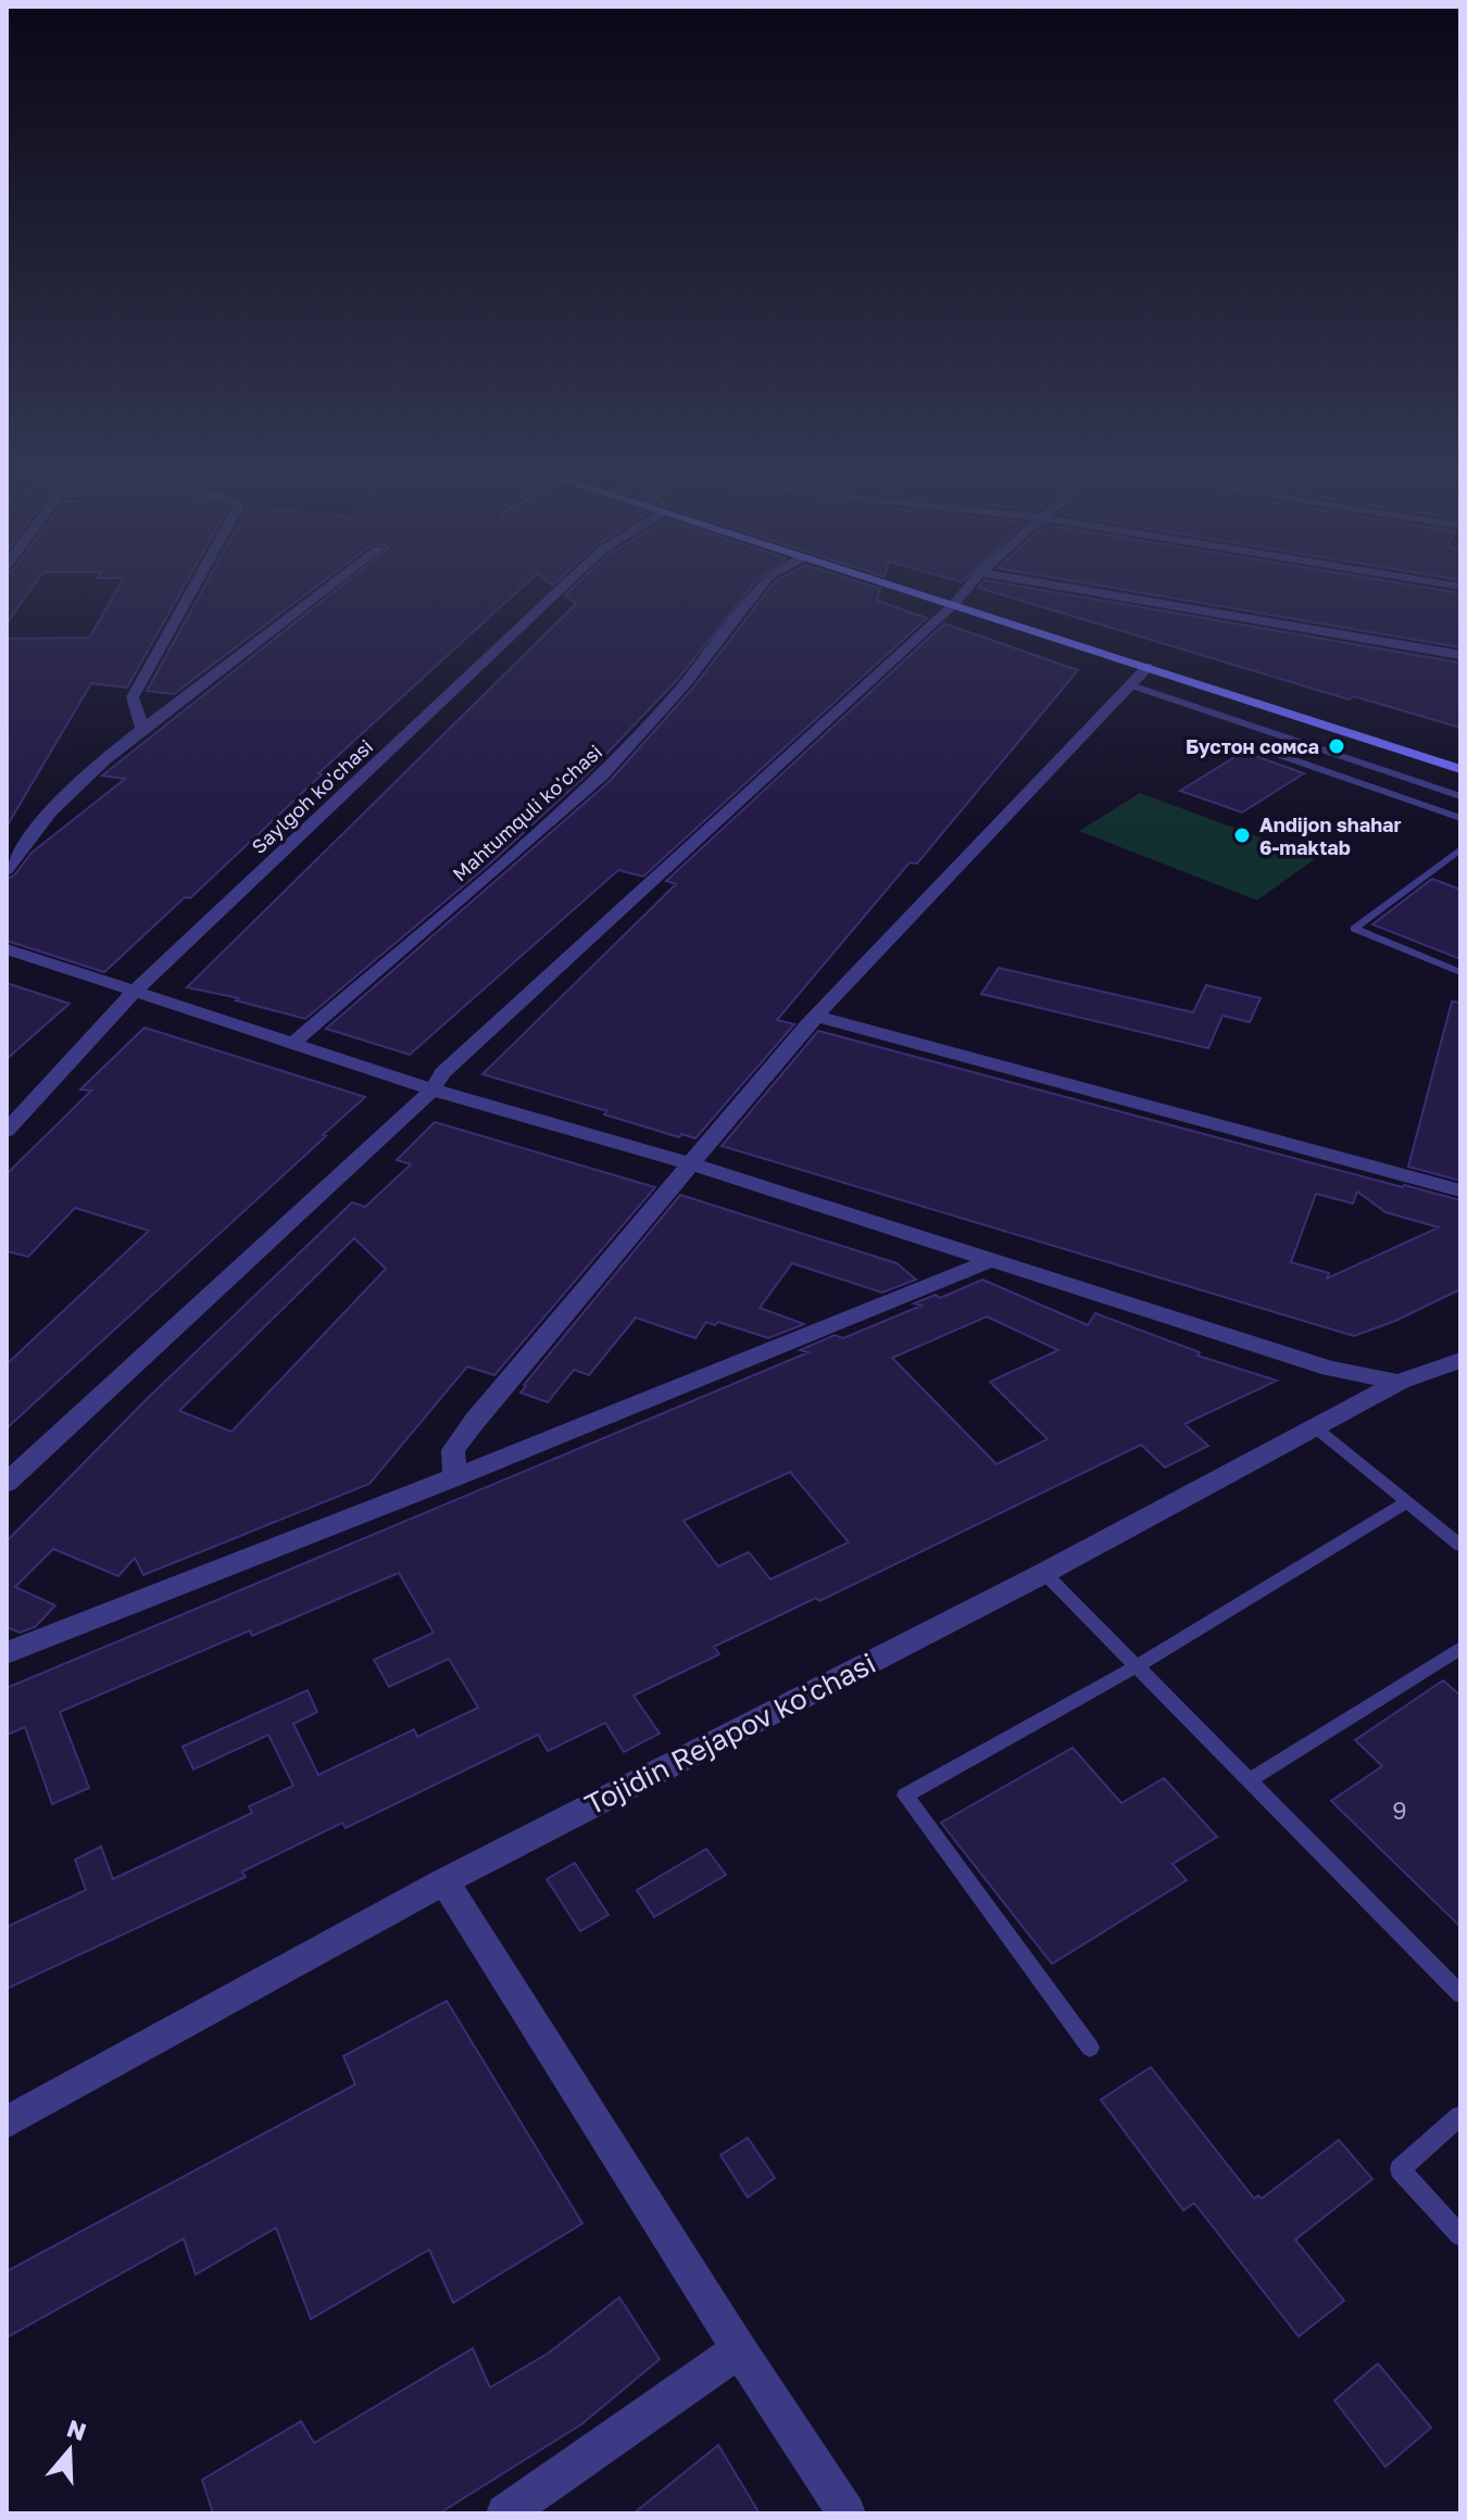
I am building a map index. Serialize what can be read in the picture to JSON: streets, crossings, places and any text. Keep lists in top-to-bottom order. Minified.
{"streets":{"street":["Saylgoh ko'chasi","Mahtumquli ko'chasi","Tojidin Rejapov ko'chasi"]},"places":["Бустон сомса","Andijon shahar 6-maktab"],"house_numbers":["9"],"north":"top"}
